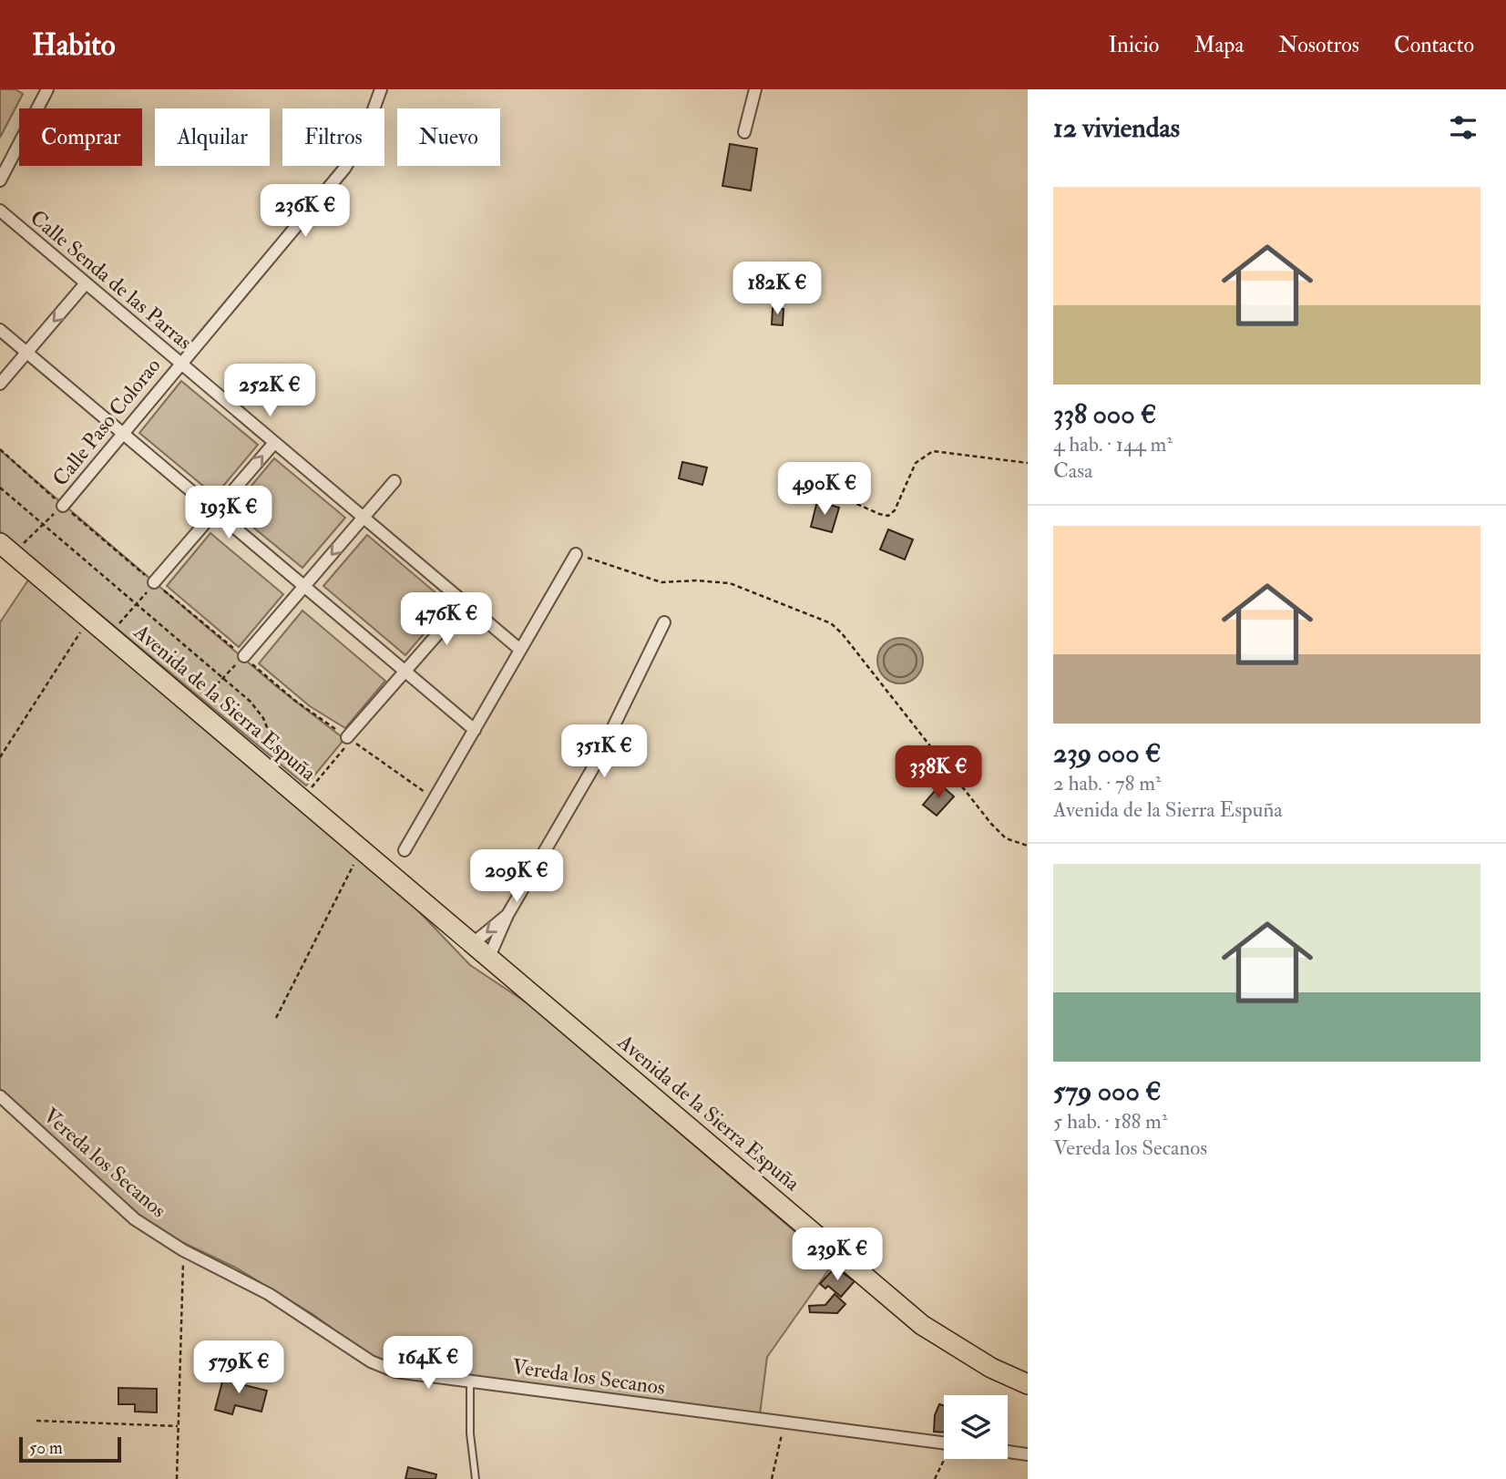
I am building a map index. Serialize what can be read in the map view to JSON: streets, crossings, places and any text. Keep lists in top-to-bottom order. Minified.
{"streets":{"main road":["Avenida de la Sierra Espuña"],"street":["Calle Senda de las Parras","Calle Paso Colorao","Vereda los Secanos"]},"crossings":[["Calle Senda de las Parras","Calle Paso Colorao"]],"scale_bar":"50 m","page":{"header":"Habito","nav":["Inicio","Mapa","Nosotros","Contacto"],"heading":"12 viviendas","chip":["Comprar","Alquilar","Filtros","Nuevo"],"list":[{"name":"338 000 €","note":"4 hab. · 144 m² · Casa"},{"name":"239 000 €","note":"2 hab. · 78 m² · Avenida de la Sierra Espuña"},{"name":"579 000 €","note":"5 hab. · 188 m² · Vereda los Secanos"}],"price":["236K €","182K €","252K €","490K €","193K €","476K €","351K €","338K €","209K €","239K €","164K €","579K €"],"scale":"50 m"}}
